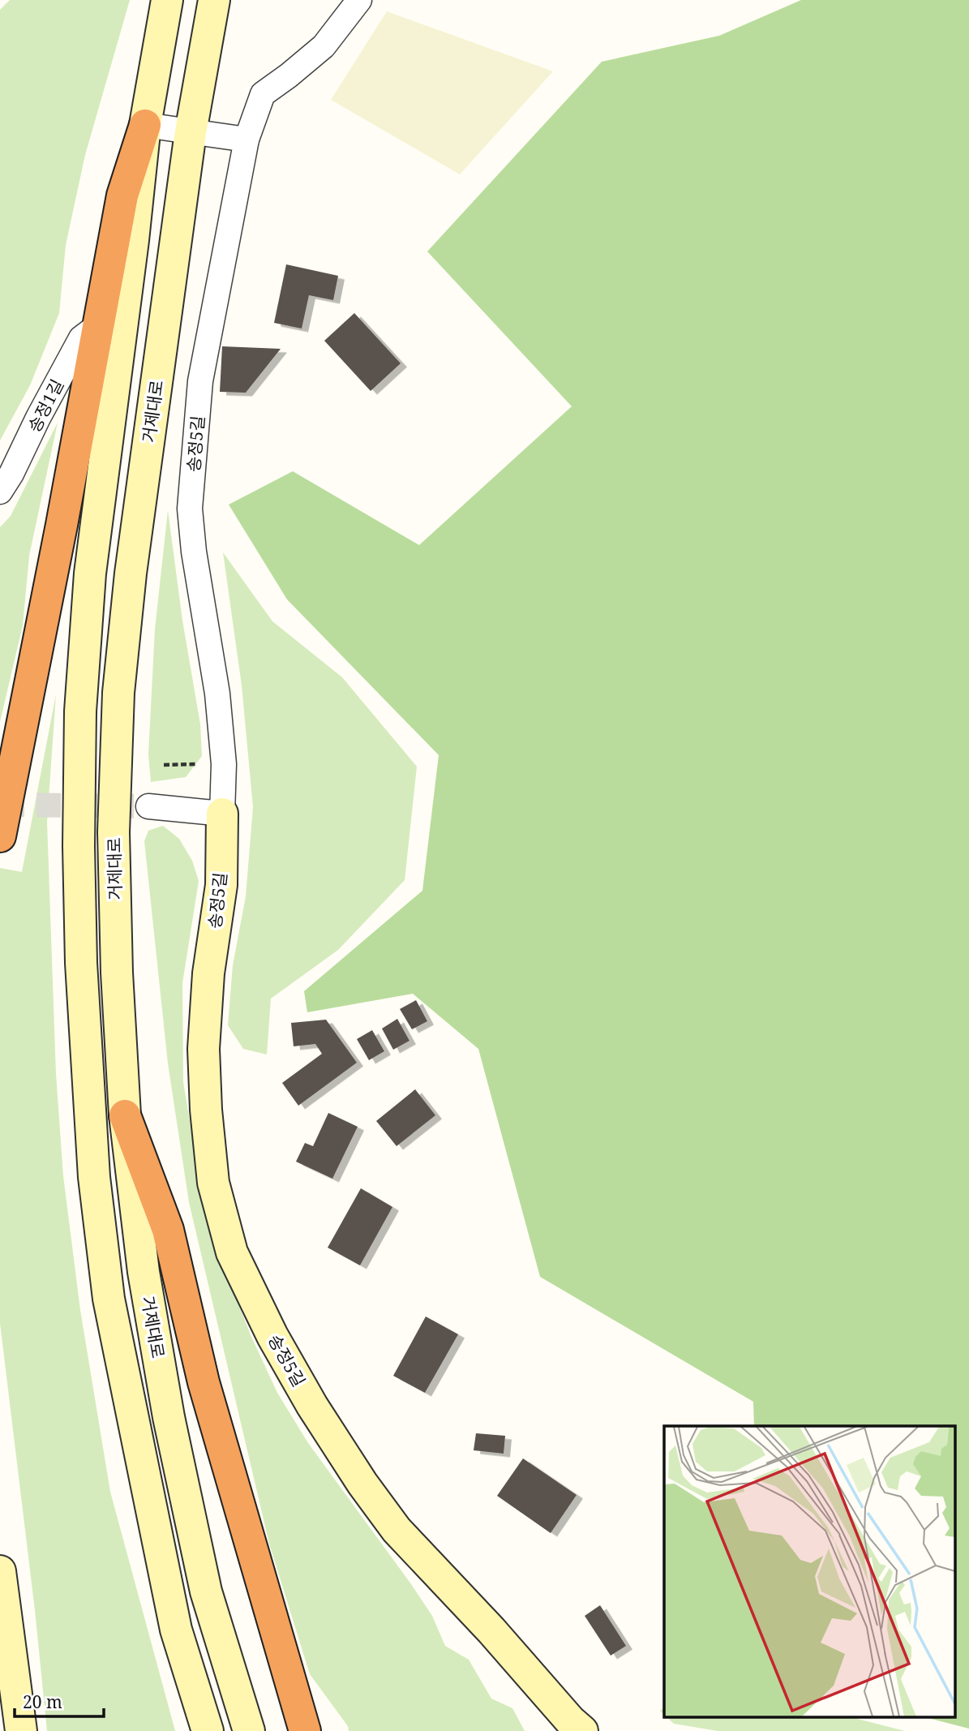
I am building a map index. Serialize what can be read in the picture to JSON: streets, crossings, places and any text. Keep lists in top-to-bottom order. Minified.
{"streets":{"street":["송정1길","거제대로","송정5길"]},"scale_bar":"20 m"}
